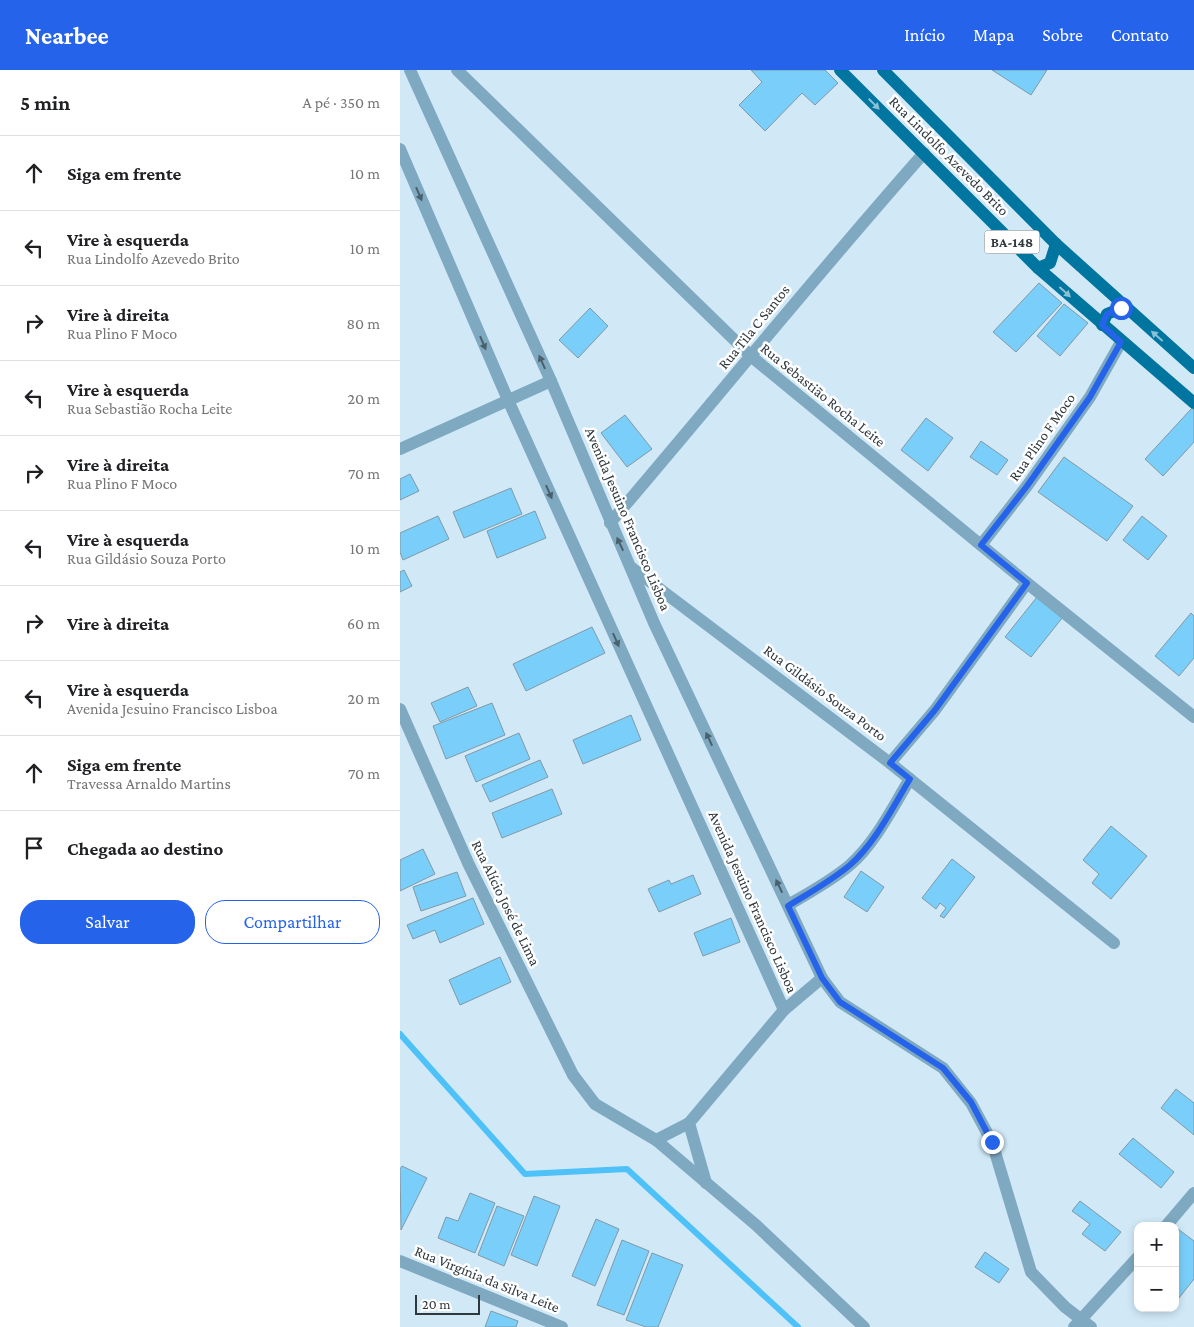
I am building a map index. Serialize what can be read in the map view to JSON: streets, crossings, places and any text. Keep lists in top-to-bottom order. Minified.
{"streets":{"main road":["Rua Lindolfo Azevedo Brito","BA-148"],"street":["Rua Tila C Santos","Rua Sebastião Rocha Leite","Rua Plino F Moco","Avenida Jesuino Francisco Lisboa","Rua Gildásio Souza Porto","Rua Alício José de Lima","Rua Virgínia da Silva Leite"]},"crossings":[["Rua Lindolfo Azevedo Brito","Rua Tila C Santos"],["Rua Lindolfo Azevedo Brito","Rua Plino F Moco"],["Rua Tila C Santos","Rua Sebastião Rocha Leite"],["Rua Tila C Santos","Avenida Jesuino Francisco Lisboa"],["Rua Sebastião Rocha Leite","Rua Plino F Moco"],["Avenida Jesuino Francisco Lisboa","Rua Gildásio Souza Porto"]],"scale_bar":"20 m","page":{"header":"Nearbee","nav":["Início","Mapa","Sobre","Contato"],"heading":["5 min","A pé · 350 m"],"list":[["Siga em frente","10 m"],["Vire à esquerda","Rua Lindolfo Azevedo Brito","10 m"],["Vire à direita","Rua Plino F Moco","80 m"],["Vire à esquerda","Rua Sebastião Rocha Leite","20 m"],["Vire à direita","Rua Plino F Moco","70 m"],["Vire à esquerda","Rua Gildásio Souza Porto","10 m"],["Vire à direita","60 m"],["Vire à esquerda","Avenida Jesuino Francisco Lisboa","20 m"],["Siga em frente","Travessa Arnaldo Martins","70 m"],"Chegada ao destino"],"buttons":["Salvar","Compartilhar"],"map_buttons":["+","−"],"scale":"20 m"}}
